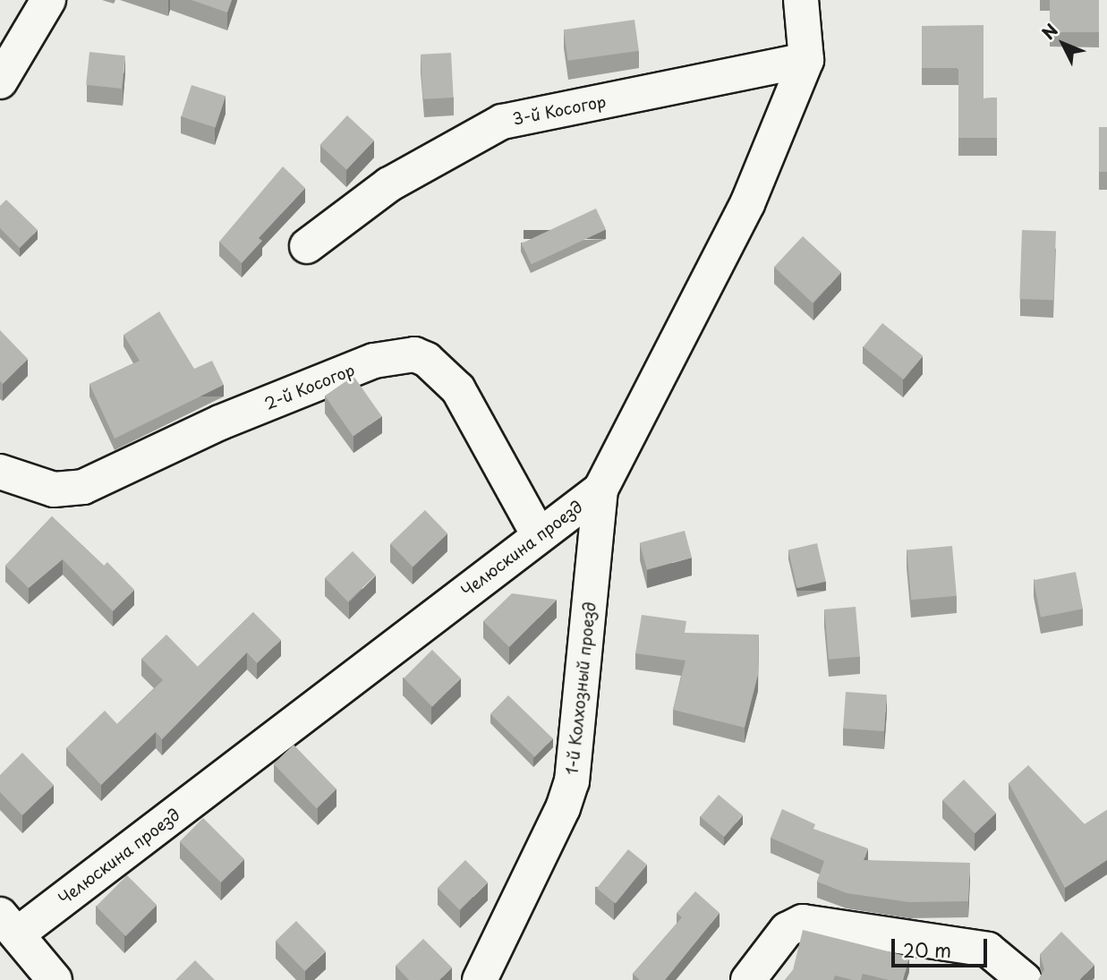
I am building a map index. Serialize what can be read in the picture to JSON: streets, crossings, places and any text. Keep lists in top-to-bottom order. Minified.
{"streets":{"street":["3-й Косогор","2-й Косогор","Челюскина проезд","1-й Колхозный проезд"]},"crossings":[["3-й Косогор","Челюскина проезд"],["2-й Косогор","Челюскина проезд"],["Челюскина проезд","1-й Колхозный проезд"]],"scale_bar":"20 m","north":"top left"}
